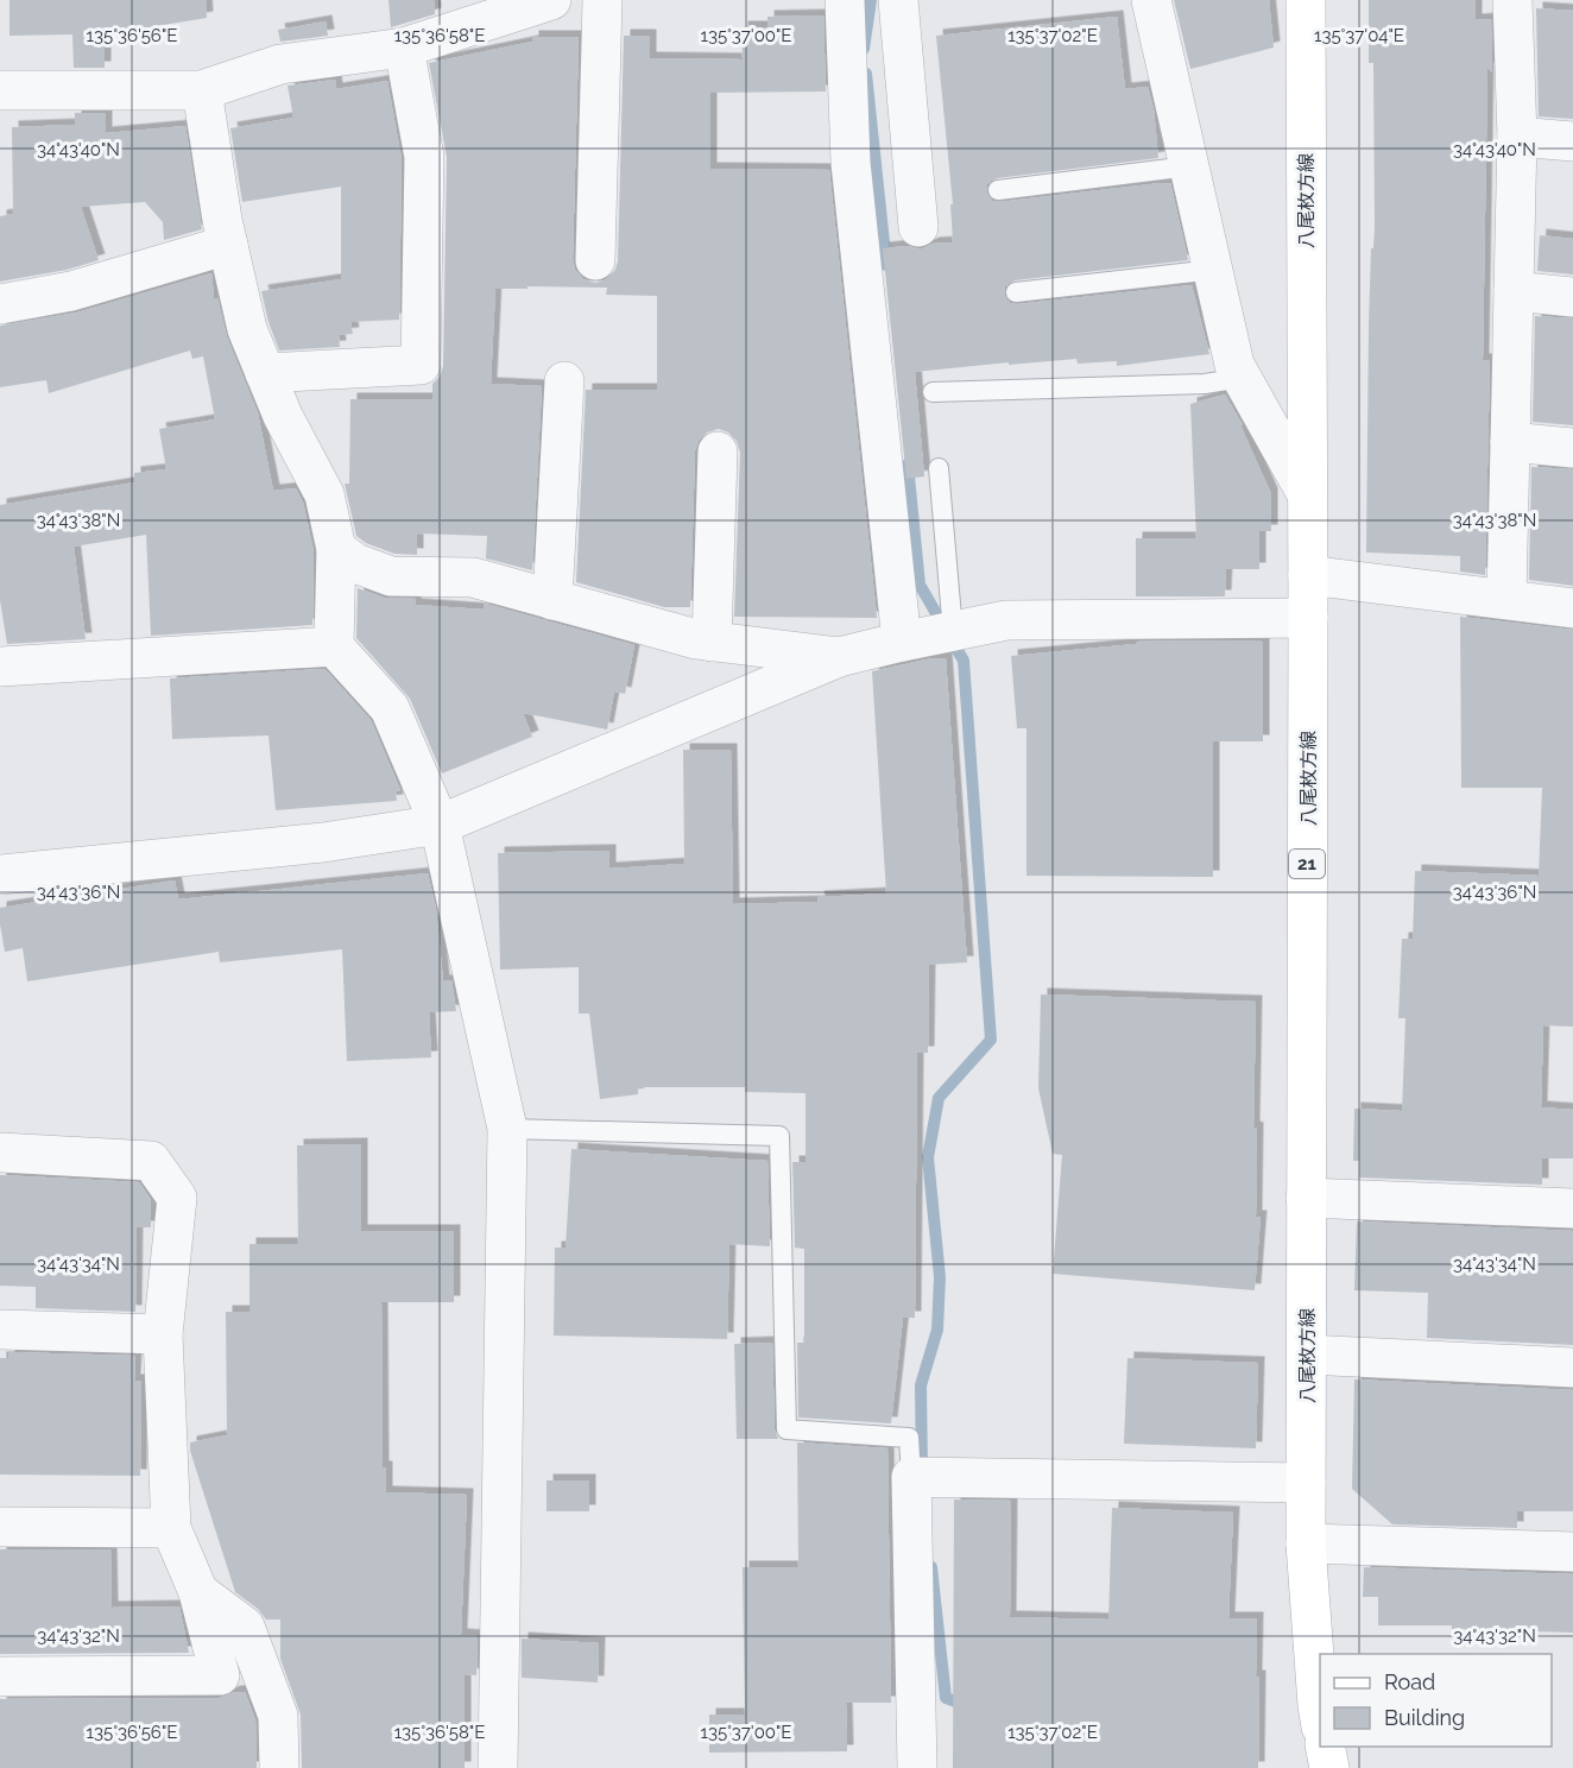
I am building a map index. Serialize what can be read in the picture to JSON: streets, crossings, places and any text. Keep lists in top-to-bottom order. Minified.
{"streets":{"main road":["八尾枚方線","21"]},"legend":["Road","Building"],"coordinates":["135°36'56\"E","135°36'58\"E","135°37'00\"E","135°37'02\"E","135°37'04\"E","34°43'40\"N","34°43'38\"N","34°43'36\"N","34°43'34\"N","34°43'32\"N"]}
